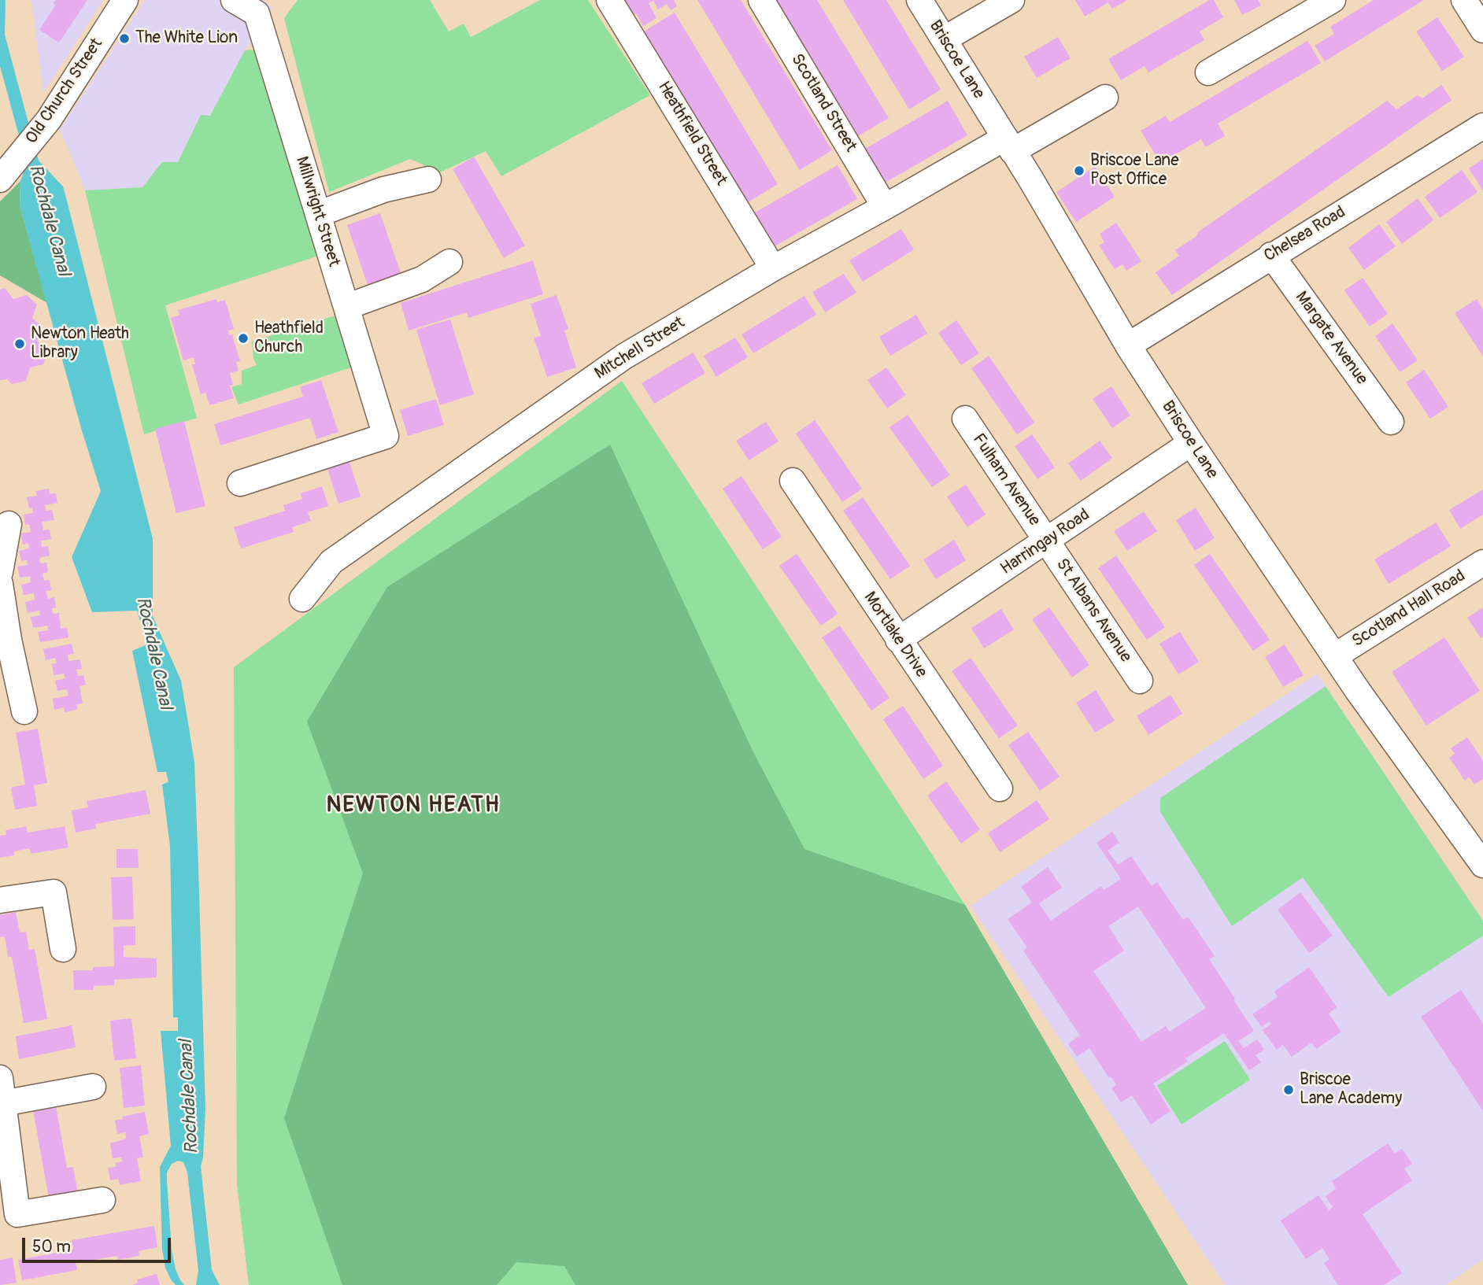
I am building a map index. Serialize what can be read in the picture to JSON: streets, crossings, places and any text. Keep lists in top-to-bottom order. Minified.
{"streets":{"street":["Briscoe Lane","Old Church Street","Scotland Street","Heathfield Street","Millwright Street","Chelsea Road","Margate Avenue","Mitchell Street","Fulham Avenue","Harringay Road","Scotland Hall Road","St Albans Avenue","Mortlake Drive"]},"crossings":[["Briscoe Lane","Chelsea Road"],["Briscoe Lane","Mitchell Street"],["Briscoe Lane","Harringay Road"],["Briscoe Lane","Scotland Hall Road"],["Scotland Street","Mitchell Street"],["Heathfield Street","Mitchell Street"],["Chelsea Road","Margate Avenue"],["Fulham Avenue","Harringay Road"],["Fulham Avenue","St Albans Avenue"],["Harringay Road","St Albans Avenue"],["Harringay Road","Mortlake Drive"]],"districts":["NEWTON HEATH"],"water":["Rochdale Canal"],"places":["The White Lion","Briscoe Lane Post Office","Heathfield Church","Newton Heath Library","Briscoe Lane Academy"],"scale_bar":"50 m"}
